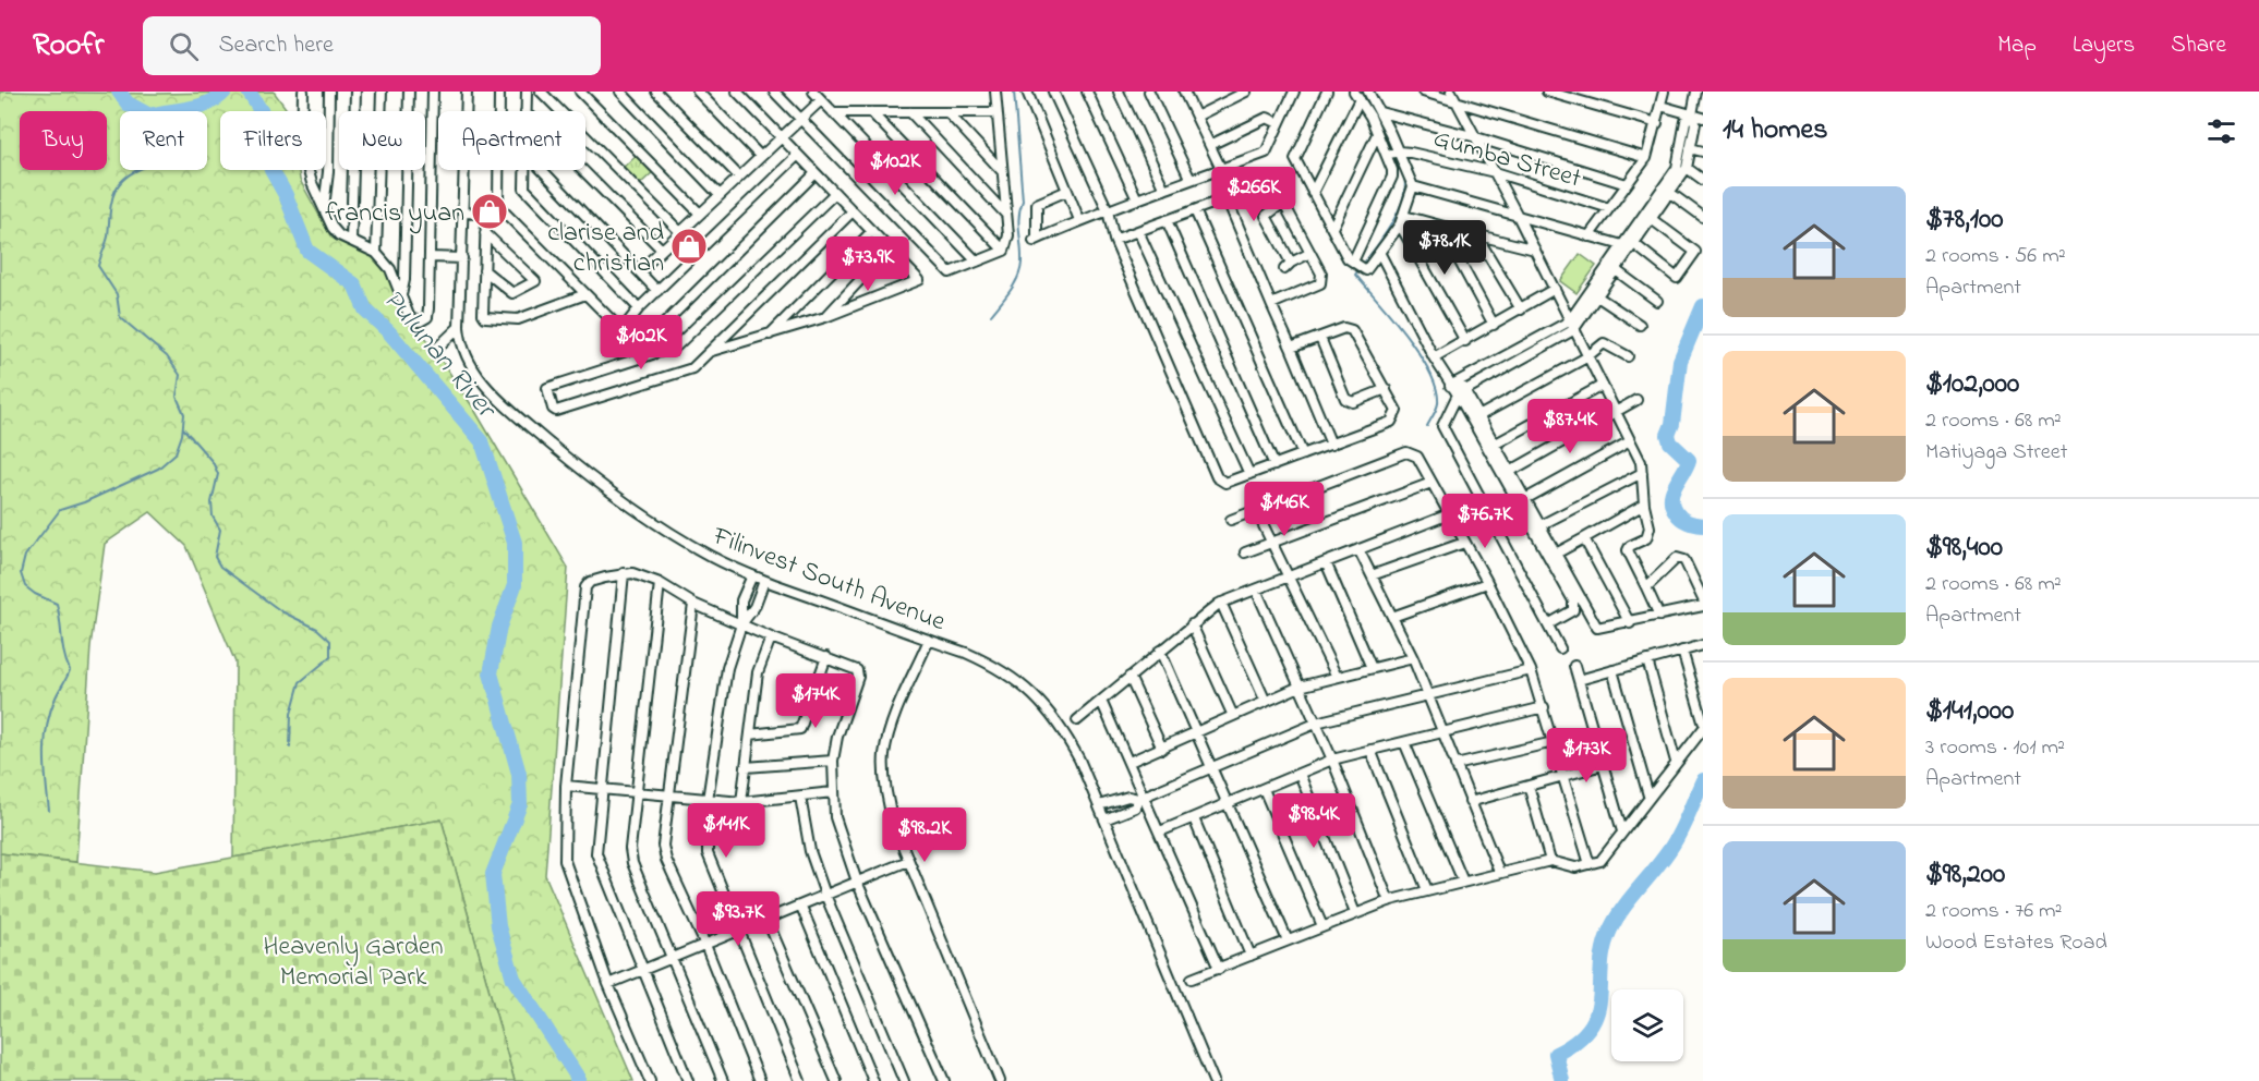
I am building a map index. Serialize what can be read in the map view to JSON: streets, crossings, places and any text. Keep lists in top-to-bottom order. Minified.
{"streets":{"street":["Gumba Street","Filinvest South Avenue"]},"water":["Pulunan River"],"parks":["Heavenly Garden Memorial Park"],"places":{"shop":["francis yuan","clarise and christian"]},"page":{"header":"Roofr","search":"Search here","nav":["Map","Layers","Share"],"heading":"14 homes","chip":["Buy","Rent","Filters","New","Apartment"],"price":["$102K","$266K","$78.1K","$73.9K","$102K","$87.4K","$146K","$76.7K","$174K","$173K","$98.4K","$141K","$98.2K","$93.7K"],"list":[{"name":"$78,100","note":"2 rooms · 56 m² · Apartment"},{"name":"$102,000","note":"2 rooms · 68 m² · Matiyaga Street"},{"name":"$98,400","note":"2 rooms · 68 m² · Apartment"},{"name":"$141,000","note":"3 rooms · 101 m² · Apartment"},{"name":"$98,200","note":"2 rooms · 76 m² · Wood Estates Road"}]}}
